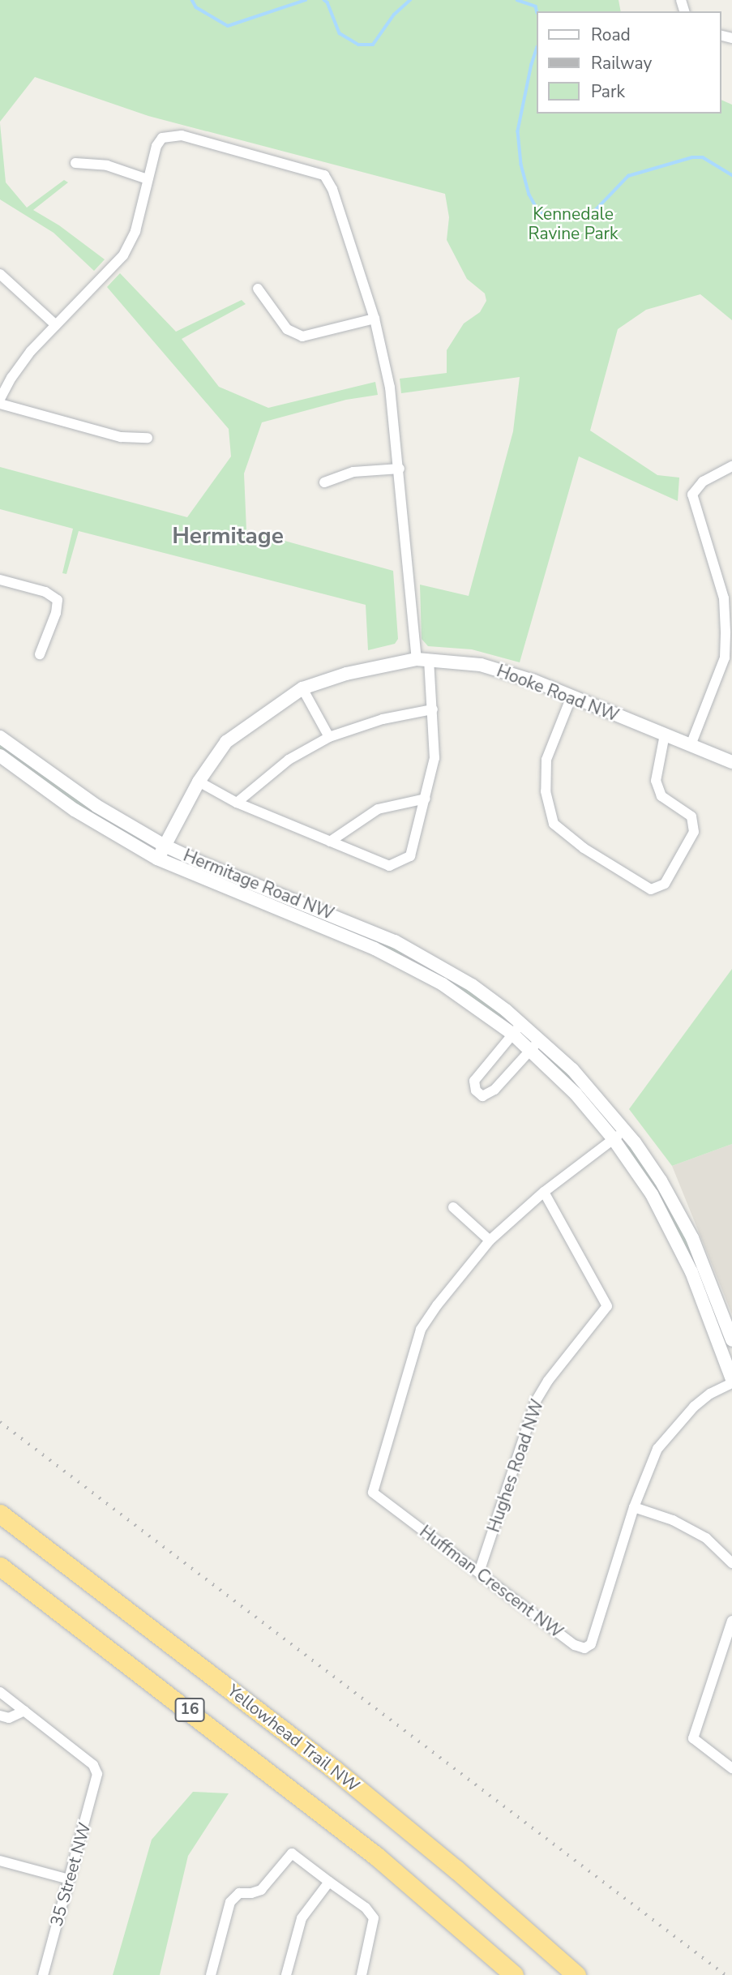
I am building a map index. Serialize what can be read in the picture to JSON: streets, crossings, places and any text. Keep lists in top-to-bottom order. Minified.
{"streets":{"highway":["16","Yellowhead Trail NW"],"street":["Hooke Road NW","Hermitage Road NW","Hughes Road NW","Huffman Crescent NW","35 Street NW"]},"crossings":[["Hooke Road NW","Hermitage Road NW"],["Hermitage Road NW","Huffman Crescent NW"],["Hughes Road NW","Huffman Crescent NW"]],"districts":["Hermitage"],"parks":["Kennedale Ravine Park"],"legend":["Road","Railway","Park"]}
